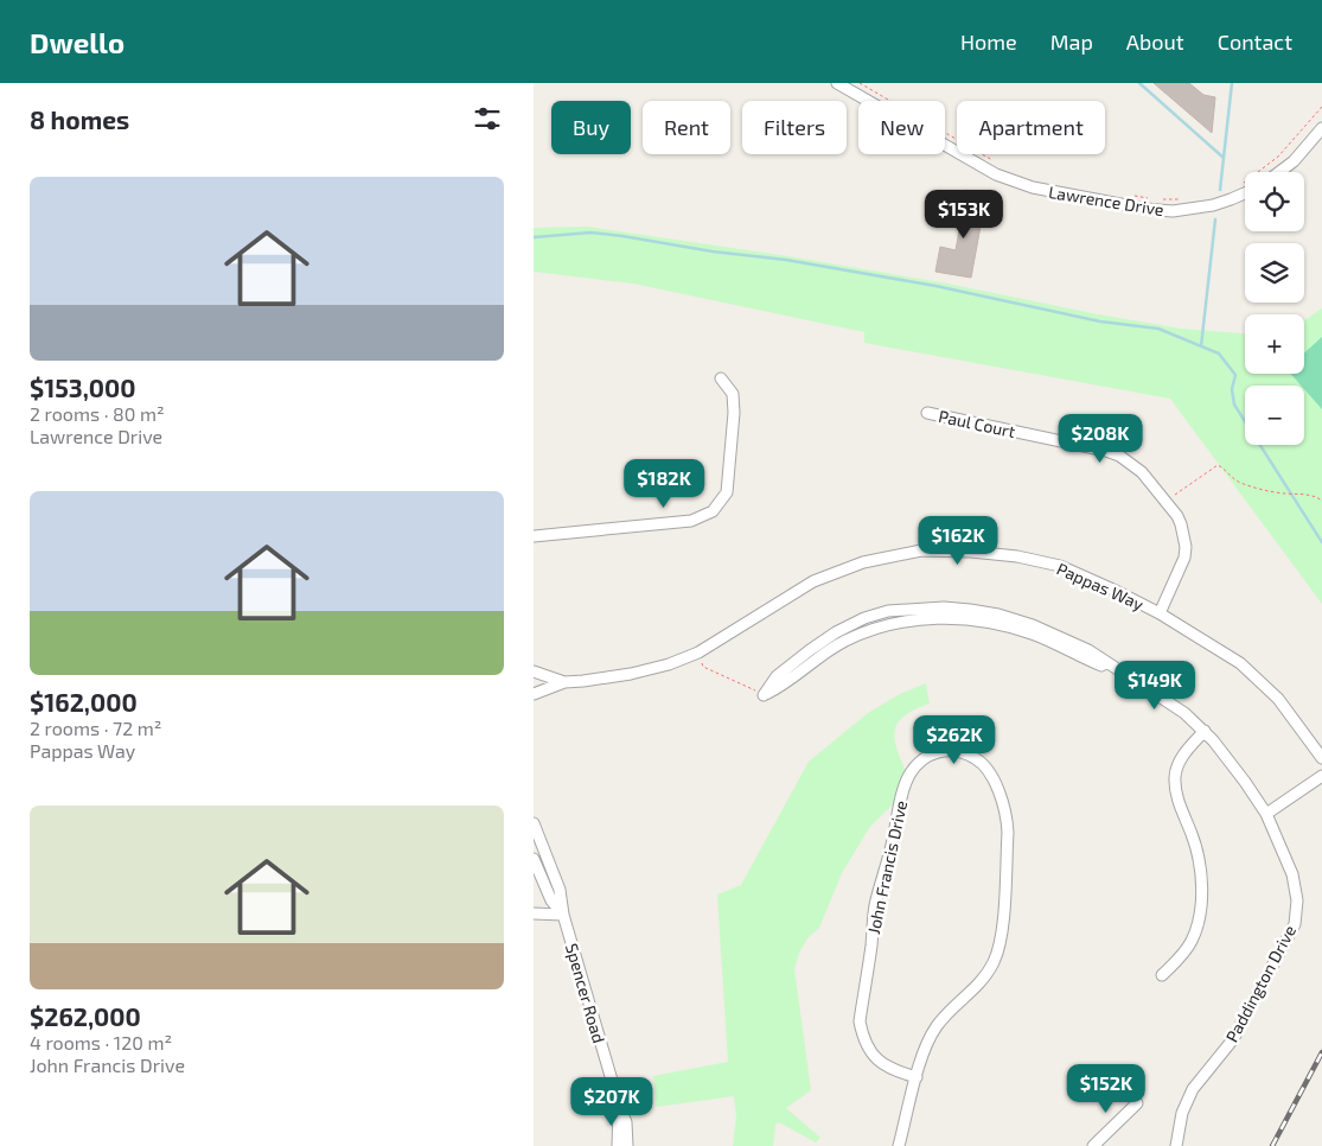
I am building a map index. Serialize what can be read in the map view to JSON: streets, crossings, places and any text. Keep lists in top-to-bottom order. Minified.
{"streets":{"street":["Lawrence Drive","Paul Court","Pappas Way","John Francis Drive","Paddington Drive","Spencer Road"]},"crossings":[["Paul Court","Pappas Way"]],"page":{"header":"Dwello","nav":["Home","Map","About","Contact"],"heading":"8 homes","chip":["Buy","Rent","Filters","New","Apartment"],"list":[{"name":"$153,000","note":"2 rooms · 80 m² · Lawrence Drive"},{"name":"$162,000","note":"2 rooms · 72 m² · Pappas Way"},{"name":"$262,000","note":"4 rooms · 120 m² · John Francis Drive"}],"map_buttons":["+","−"],"price":["$153K","$208K","$182K","$162K","$149K","$262K","$152K","$207K"]}}
